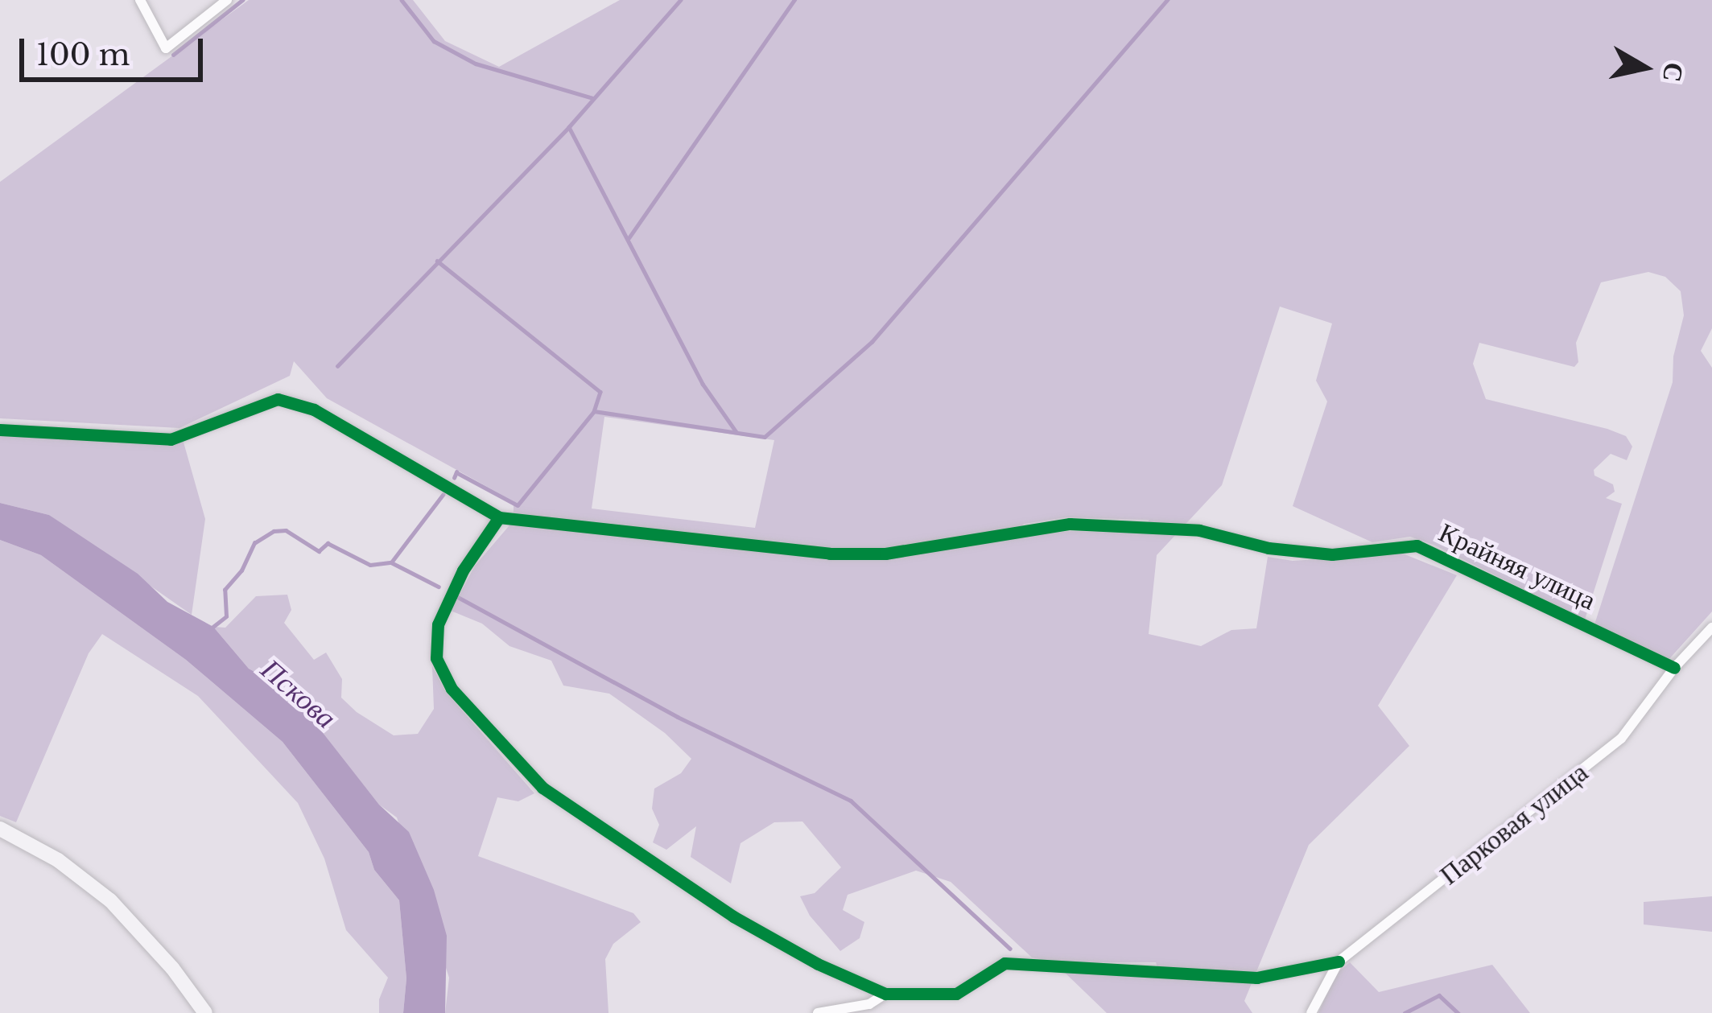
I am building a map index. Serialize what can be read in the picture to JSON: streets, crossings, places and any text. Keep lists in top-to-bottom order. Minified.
{"streets":{"street":["Крайняя улица","Парковая улица"]},"crossings":[["Крайняя улица","Парковая улица"]],"water":["Пскова"],"scale_bar":"100 m","north":"right"}
